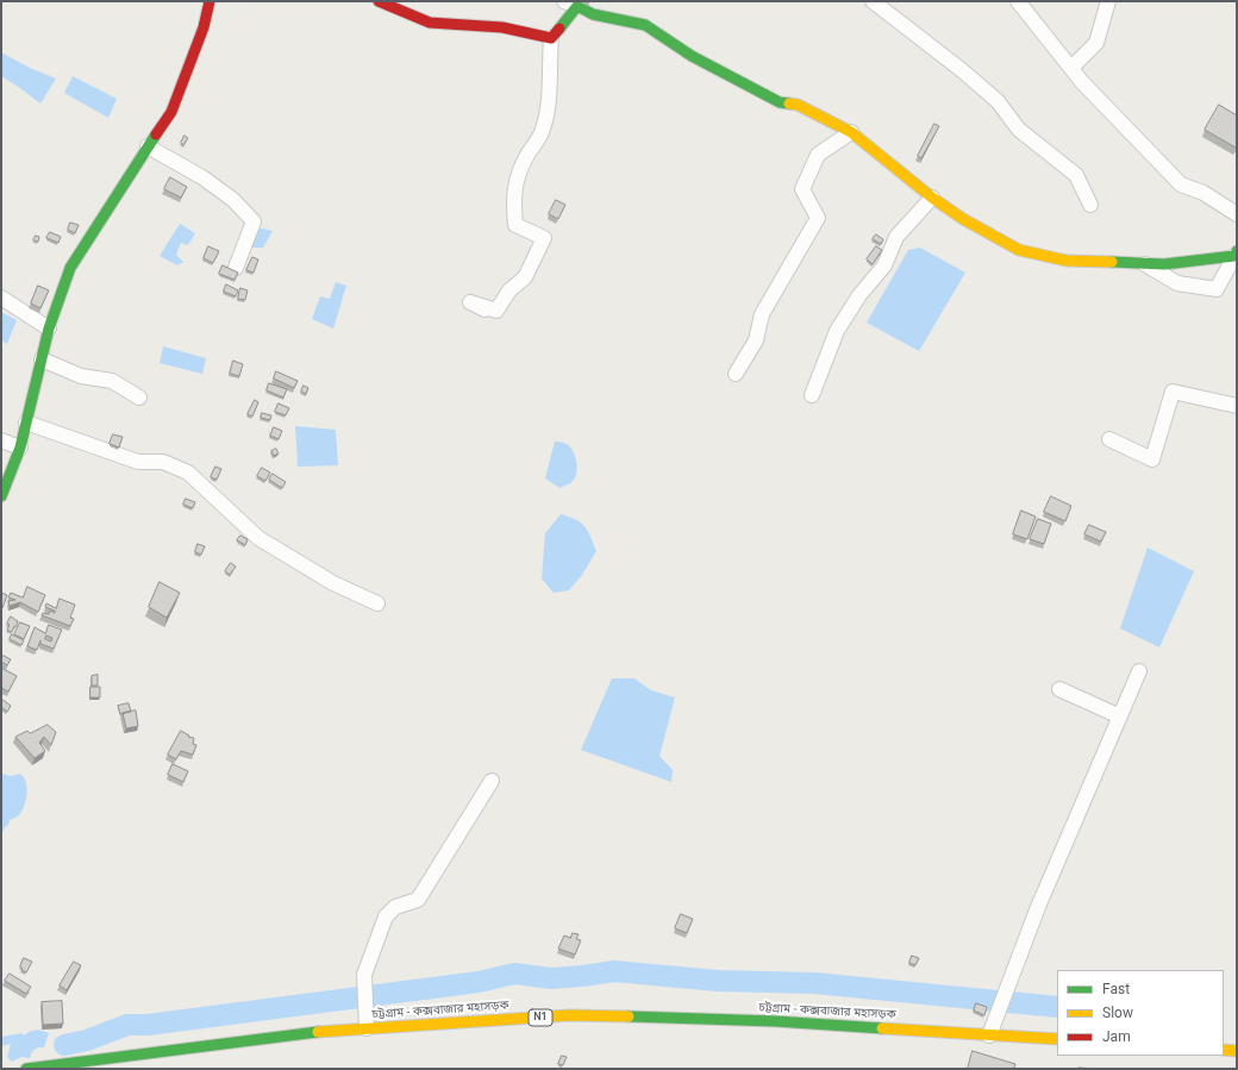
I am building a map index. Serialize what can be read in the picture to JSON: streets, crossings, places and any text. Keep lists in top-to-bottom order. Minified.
{"streets":{"main road":["চট্টগ্রাম - কক্সবাজার মহাসড়ক","N1"]},"legend":["Fast","Slow","Jam"]}
